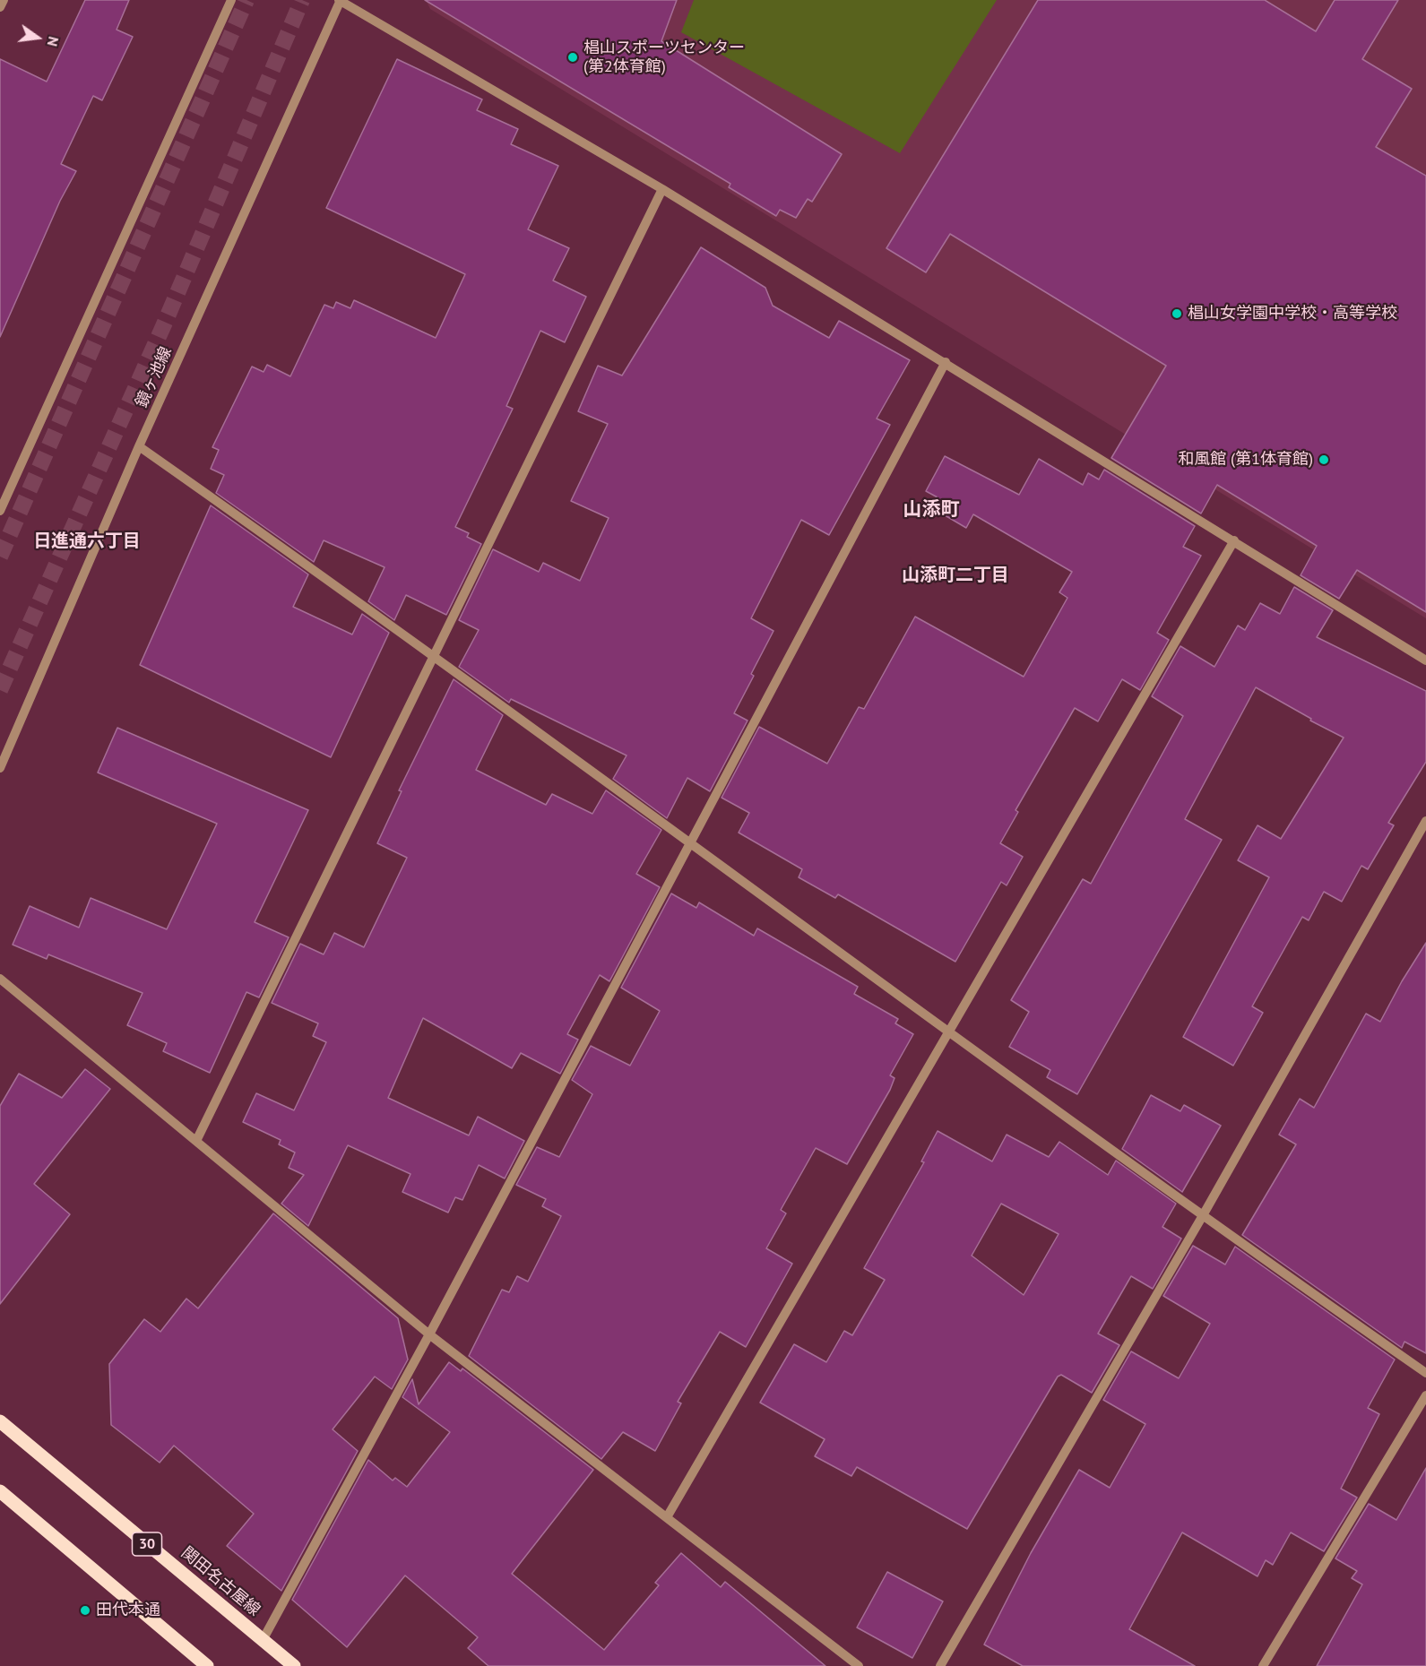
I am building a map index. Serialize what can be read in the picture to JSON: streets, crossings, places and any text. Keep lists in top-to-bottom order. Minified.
{"streets":{"main road":["30","関田名古屋線"],"street":["鏡ヶ池線"]},"districts":["山添町","日進通六丁目","山添町二丁目"],"places":["椙山スポーツセンター (第2体育館)","椙山女学園中学校・高等学校","和風館 (第1体育館)","田代本通"],"north":"right"}
